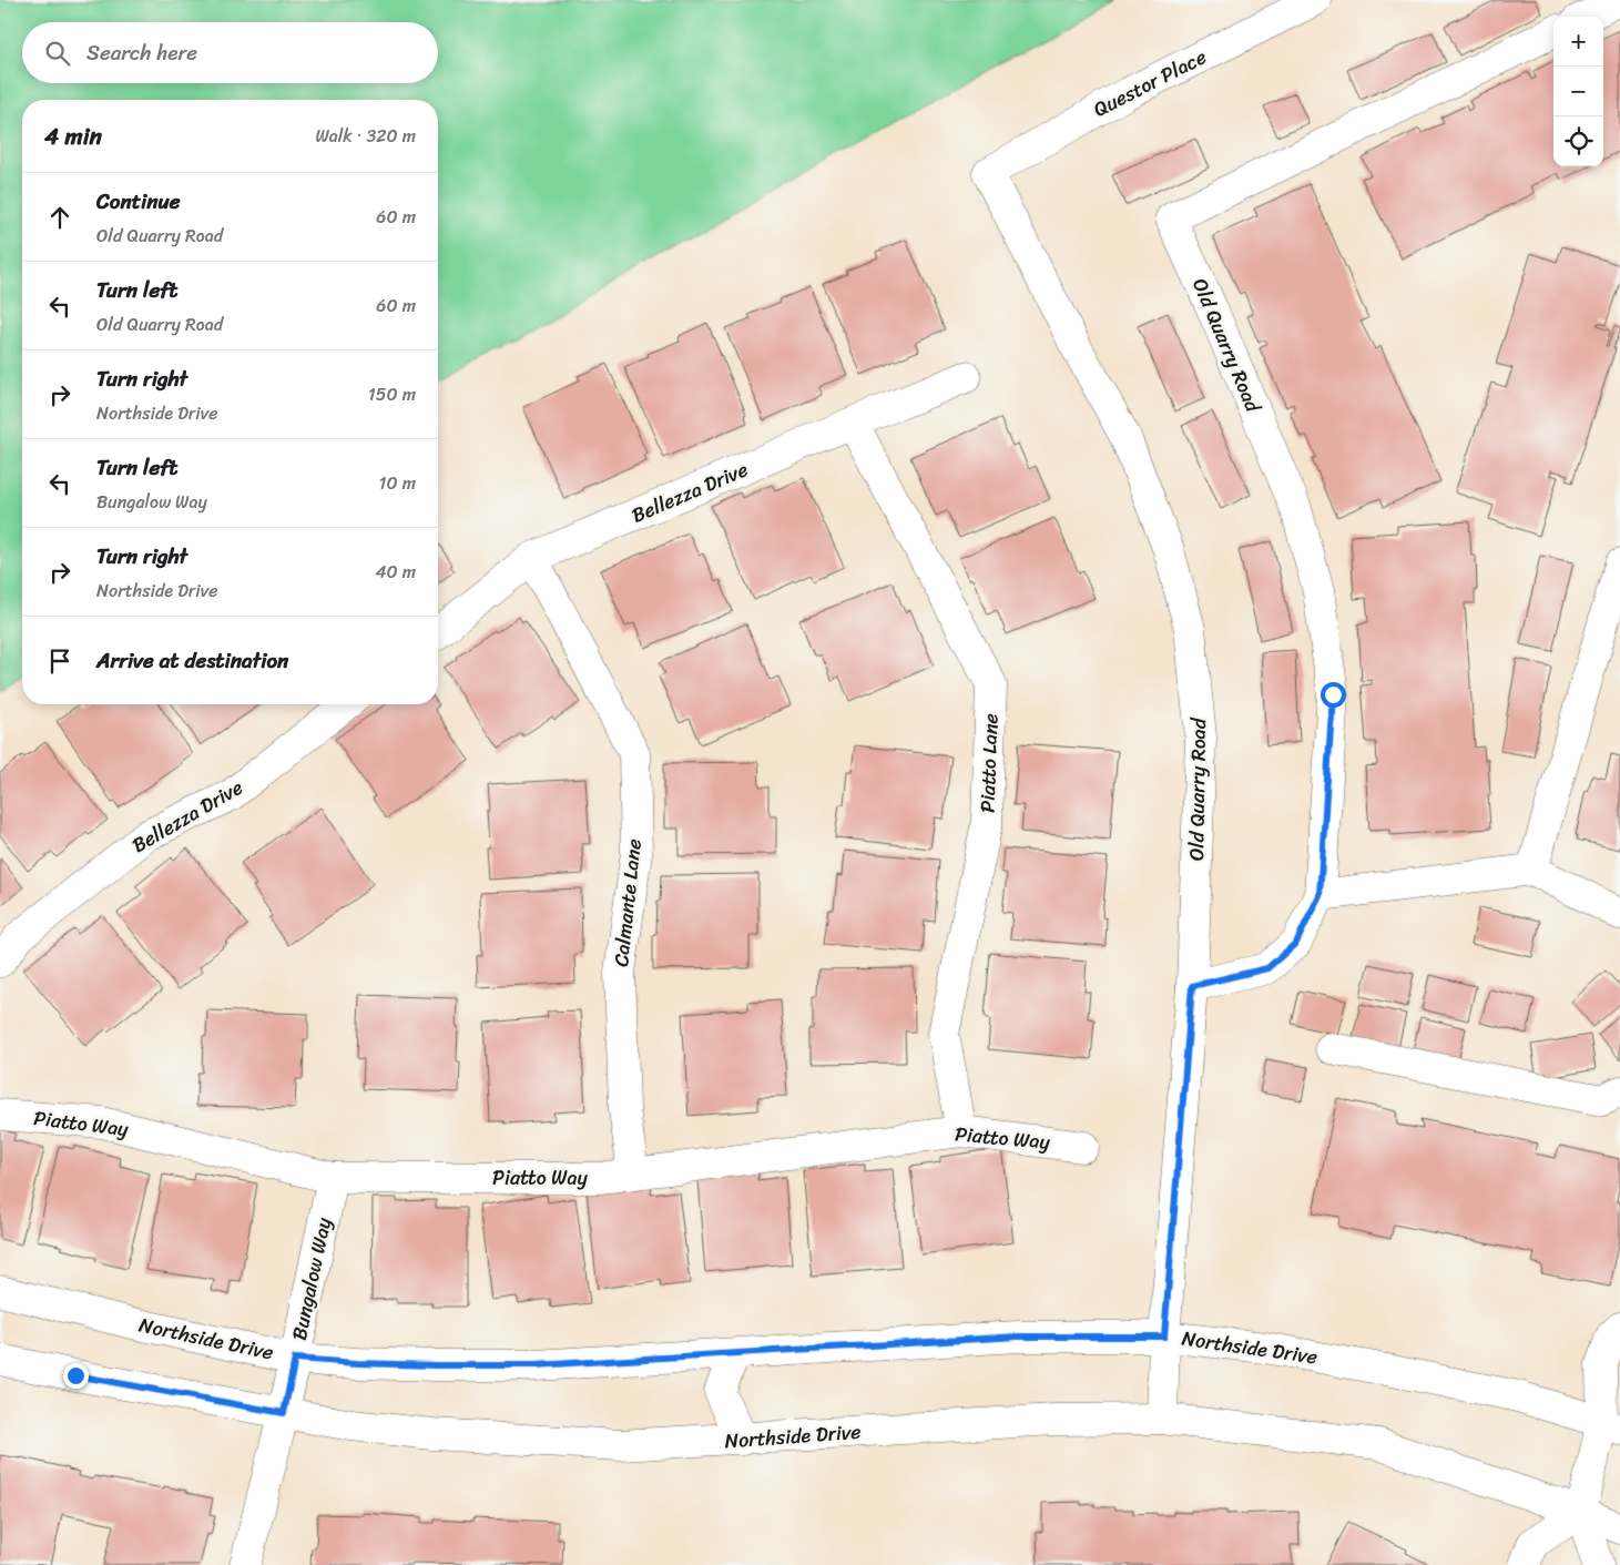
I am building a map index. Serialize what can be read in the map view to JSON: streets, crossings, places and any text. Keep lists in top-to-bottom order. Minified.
{"streets":{"street":["Questor Place","Old Quarry Road","Bellezza Drive","Piatto Lane","Calmante Lane","Piatto Way","Bungalow Way","Northside Drive"]},"crossings":[["Questor Place","Old Quarry Road"],["Old Quarry Road","Northside Drive"],["Bellezza Drive","Piatto Lane"],["Bellezza Drive","Calmante Lane"],["Piatto Lane","Piatto Way"],["Calmante Lane","Piatto Way"],["Piatto Way","Bungalow Way"],["Bungalow Way","Northside Drive"]],"page":{"map_buttons":["+","−"],"search":"Search here","heading":["4 min","Walk · 320 m"],"list":[["Continue","Old Quarry Road","60 m"],["Turn left","Old Quarry Road","60 m"],["Turn right","Northside Drive","150 m"],["Turn left","Bungalow Way","10 m"],["Turn right","Northside Drive","40 m"],"Arrive at destination"]}}
